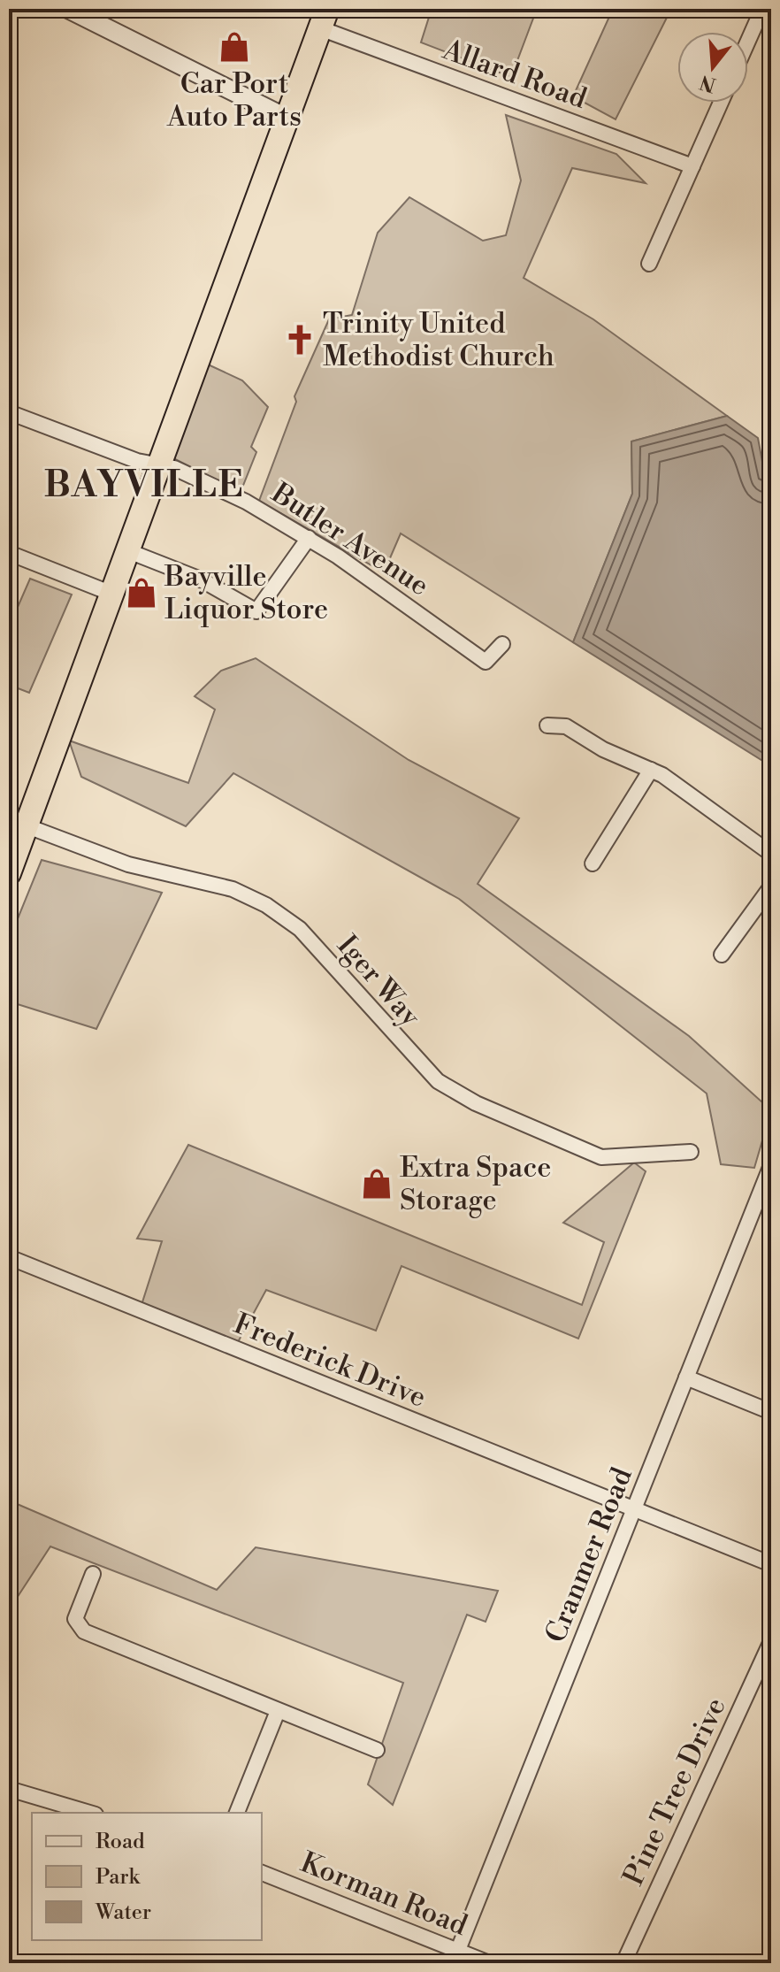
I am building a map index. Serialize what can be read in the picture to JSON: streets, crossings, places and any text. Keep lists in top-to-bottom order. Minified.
{"streets":{"street":["Allard Road","Butler Avenue","Iger Way","Frederick Drive","Cranmer Road","Pine Tree Drive","Korman Road"]},"crossings":[["Frederick Drive","Cranmer Road"],["Cranmer Road","Korman Road"]],"districts":["BAYVILLE"],"places":{"shop":["Car Port Auto Parts","Bayville Liquor Store","Extra Space Storage"],"church":["Trinity United Methodist Church"]},"legend":["Road","Park","Water"],"north":"bottom"}
